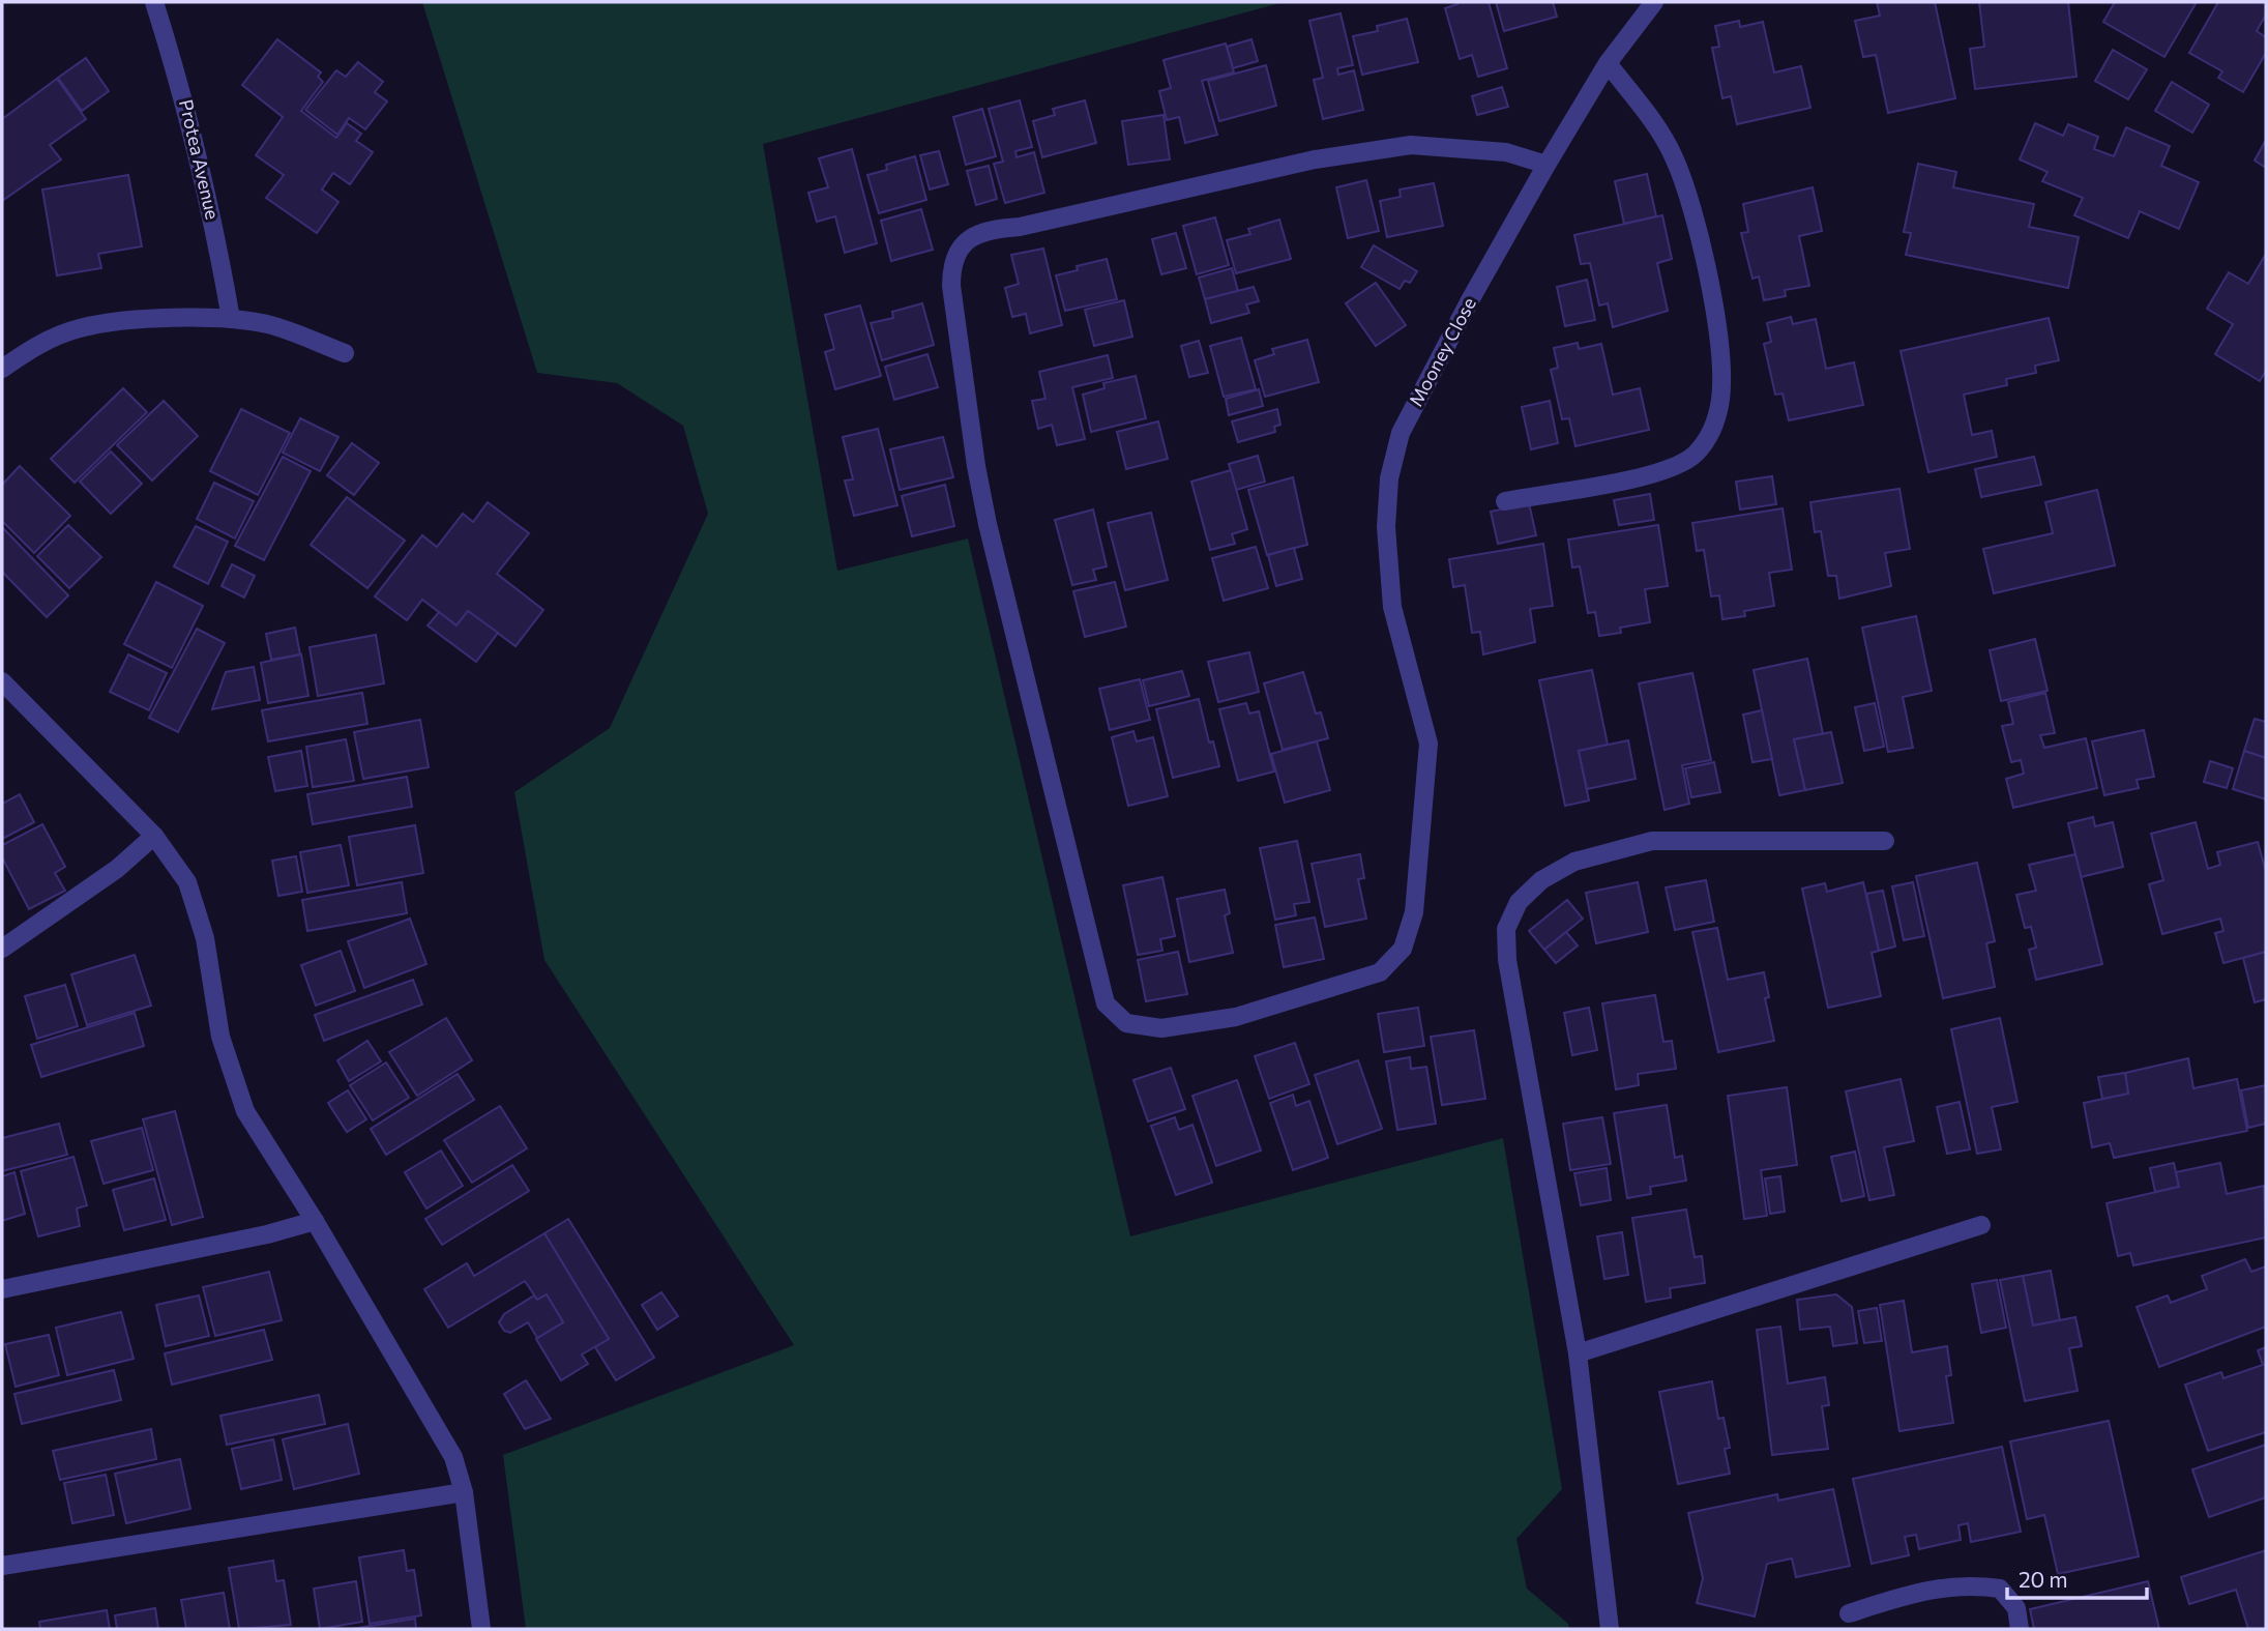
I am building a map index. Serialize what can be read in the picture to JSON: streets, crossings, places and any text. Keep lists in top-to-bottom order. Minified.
{"streets":{"street":["Protea Avenue","Mooney Close"]},"scale_bar":"20 m"}
